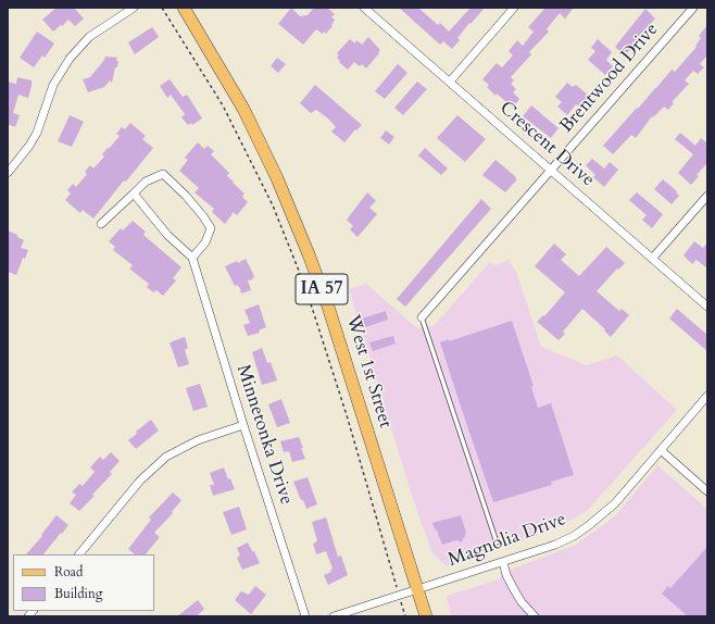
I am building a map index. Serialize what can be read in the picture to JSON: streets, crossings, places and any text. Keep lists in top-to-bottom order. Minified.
{"streets":{"main road":["IA 57","West 1st Street"],"street":["Brentwood Drive","Crescent Drive","Minnetonka Drive","Magnolia Drive"]},"crossings":[["Brentwood Drive","Crescent Drive"],["West 1st Street","Magnolia Drive"]],"legend":["Road","Building"]}
